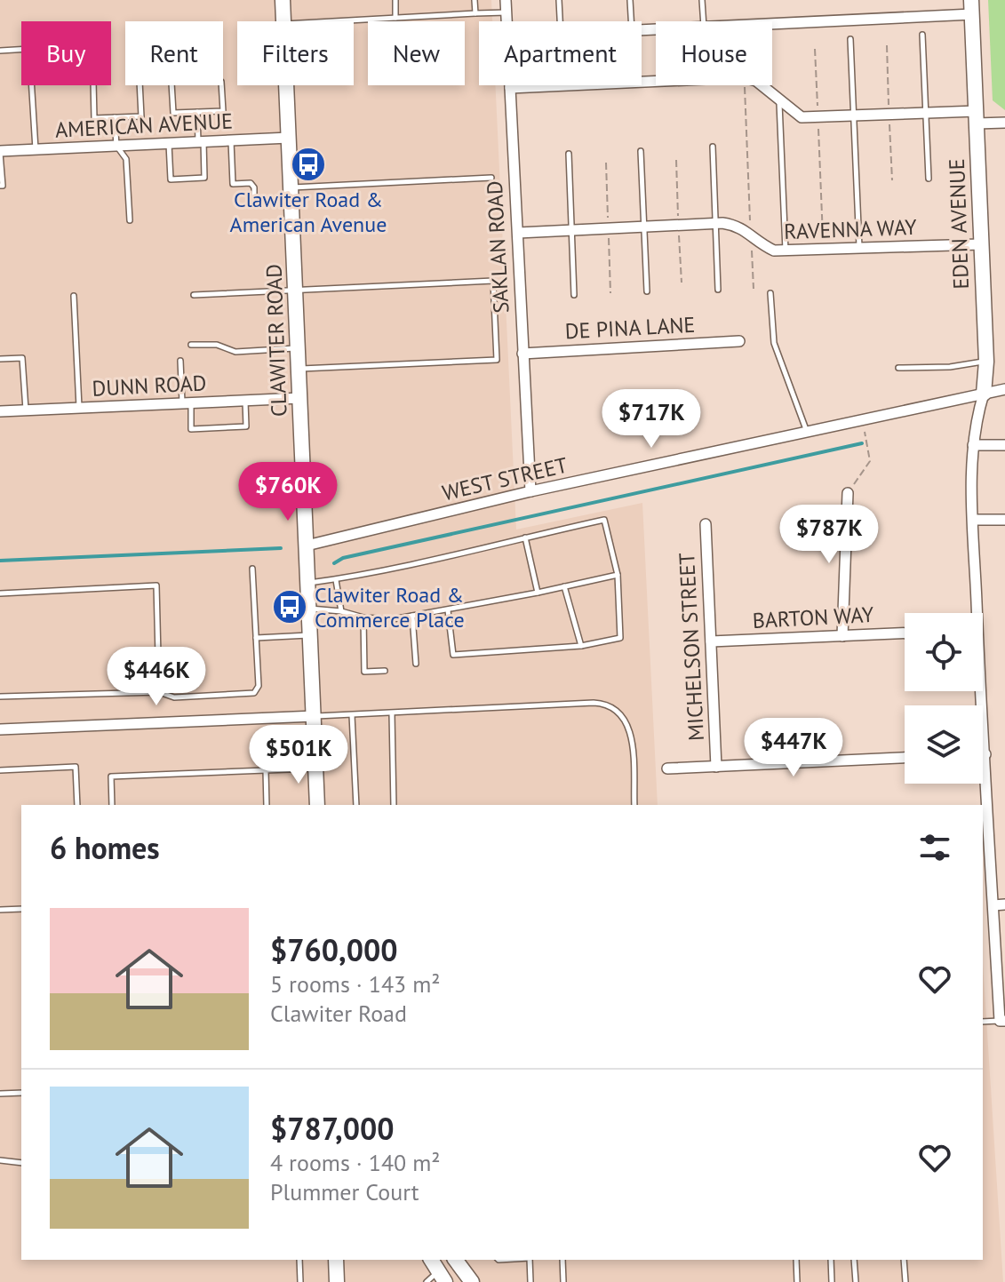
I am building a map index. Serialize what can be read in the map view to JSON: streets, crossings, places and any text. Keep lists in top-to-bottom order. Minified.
{"streets":{"main road":["EDEN AVENUE","CLAWITER ROAD"],"street":["AMERICAN AVENUE","RAVENNA WAY","SAKLAN ROAD","DE PINA LANE","DUNN ROAD","WEST STREET","BARTON WAY","MICHELSON STREET"]},"crossings":[["AMERICAN AVENUE","CLAWITER ROAD"],["EDEN AVENUE","RAVENNA WAY"],["EDEN AVENUE","WEST STREET"],["RAVENNA WAY","SAKLAN ROAD"],["SAKLAN ROAD","DE PINA LANE"],["SAKLAN ROAD","WEST STREET"],["CLAWITER ROAD","DUNN ROAD"],["CLAWITER ROAD","WEST STREET"],["BARTON WAY","MICHELSON STREET"]],"places":{"bus stop":["Clawiter Road & American Avenue","Clawiter Road & Commerce Place"]},"page":{"chip":["Buy","Rent","Filters","New","Apartment","House"],"price":["$717K","$760K","$787K","$446K","$447K","$501K"],"heading":"6 homes","list":[{"name":"$760,000","note":"5 rooms · 143 m² · Clawiter Road"},{"name":"$787,000","note":"4 rooms · 140 m² · Plummer Court"}]}}
